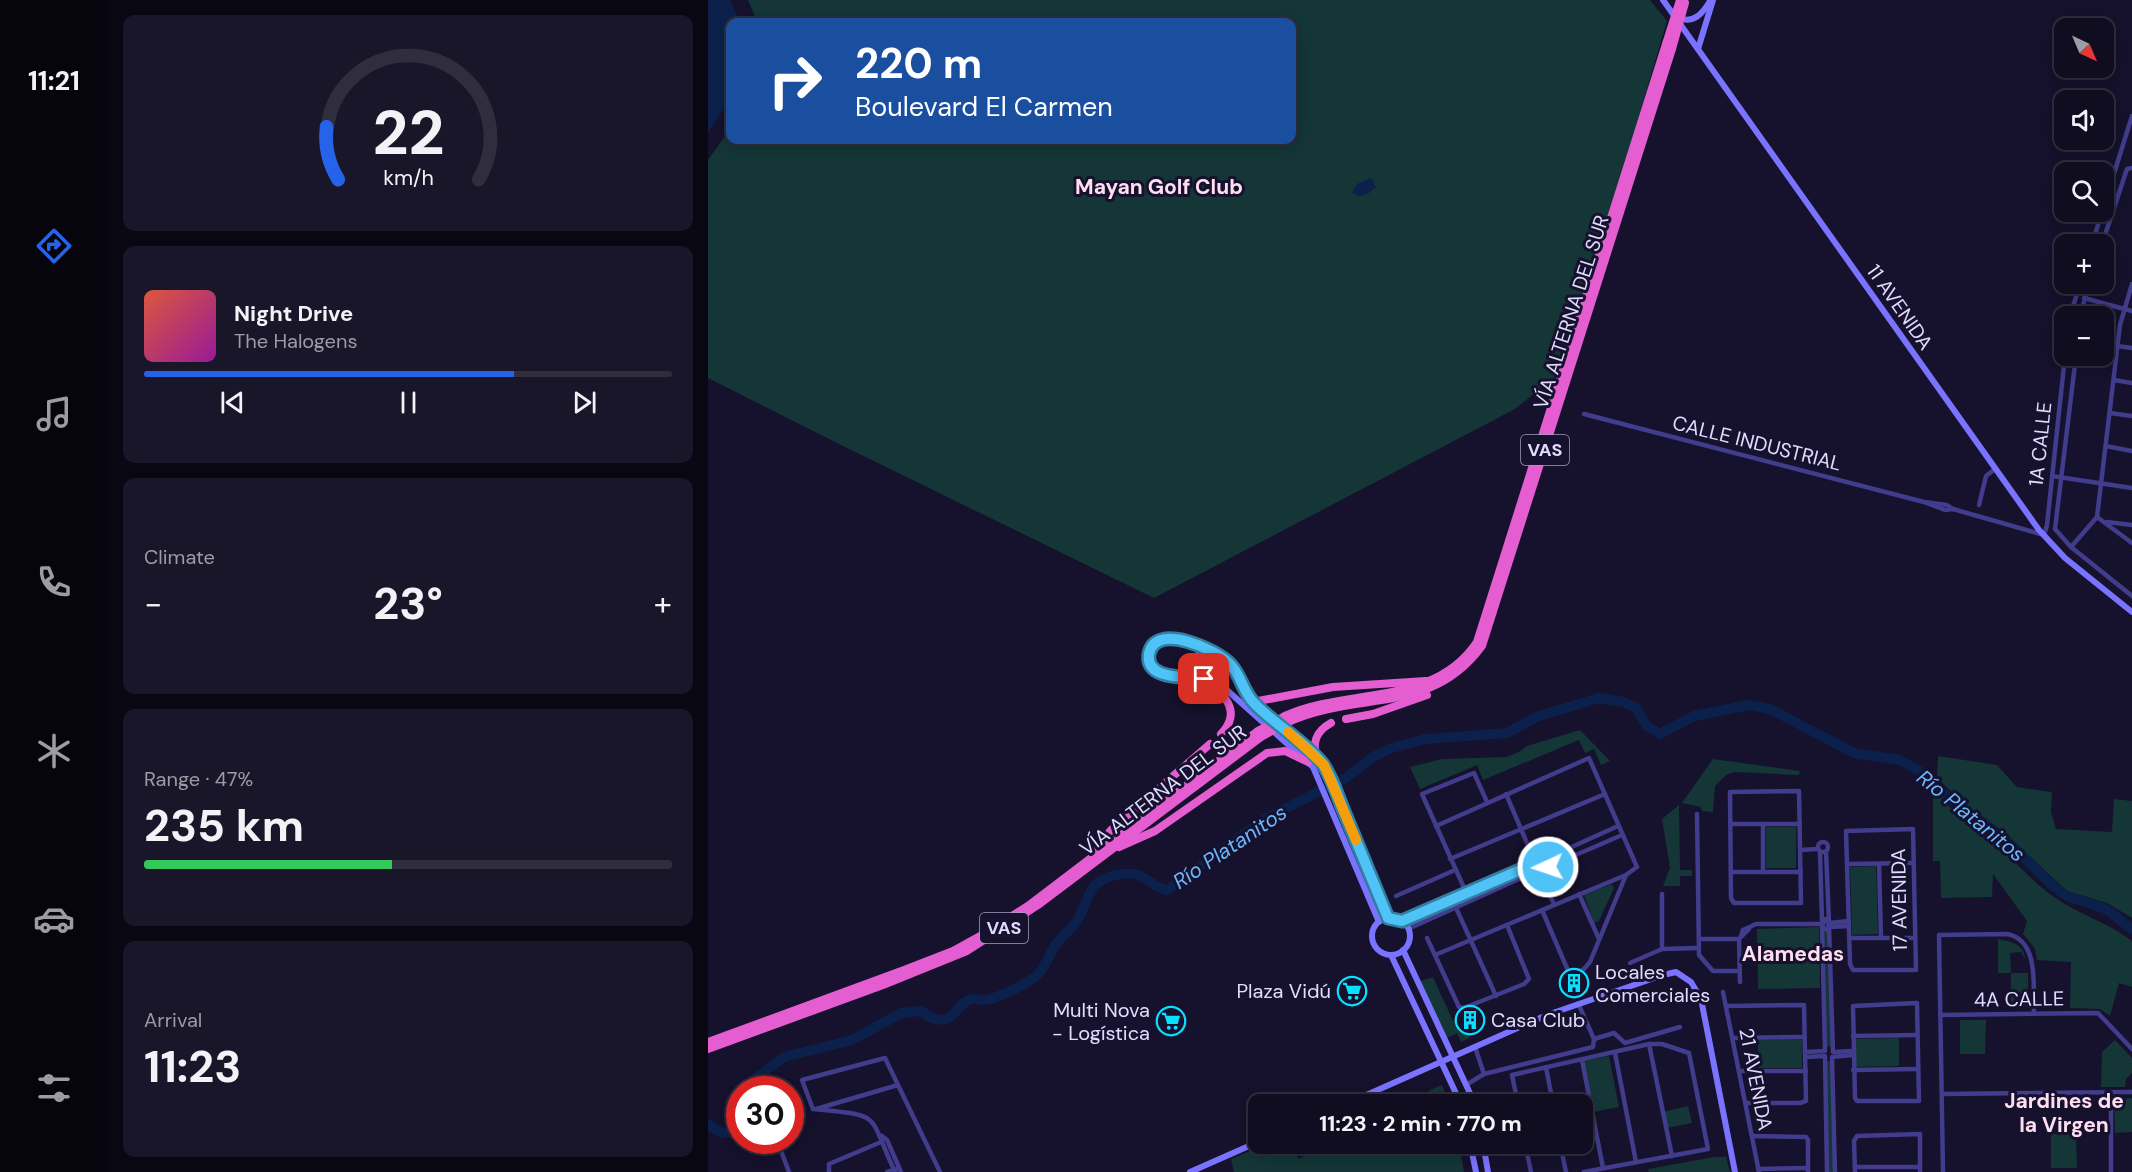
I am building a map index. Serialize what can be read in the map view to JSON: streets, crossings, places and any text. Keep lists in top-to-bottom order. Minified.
{"streets":{"highway":["VÍA ALTERNA DEL SUR","VAS"],"main road":["11 AVENIDA"],"street":["CALLE INDUSTRIAL","1A CALLE","17 AVENIDA","4A CALLE","21 AVENIDA"]},"crossings":[["11 AVENIDA","CALLE INDUSTRIAL"],["11 AVENIDA","1A CALLE"],["CALLE INDUSTRIAL","1A CALLE"]],"districts":["Mayan Golf Club","Alamedas","Jardines de la Virgen"],"water":["Río Platanitos"],"places":{"building":["Locales Comerciales","Casa Club"],"supermarket":["Plaza Vidú","Multi Nova - Logística"]},"north":"bottom right","page":{"tabs":"11:21","map_buttons":["+","−"],"turn":["220 m","Boulevard El Carmen"],"song":["Night Drive","The Halogens"],"tile":["Climate",["Range · 47%","235 km"],["Arrival","11:23"]],"heat":["−","23°","+"],"limit":"30","trip":"11:23 · 2 min · 770 m","gauge":["22","km/h"]}}
